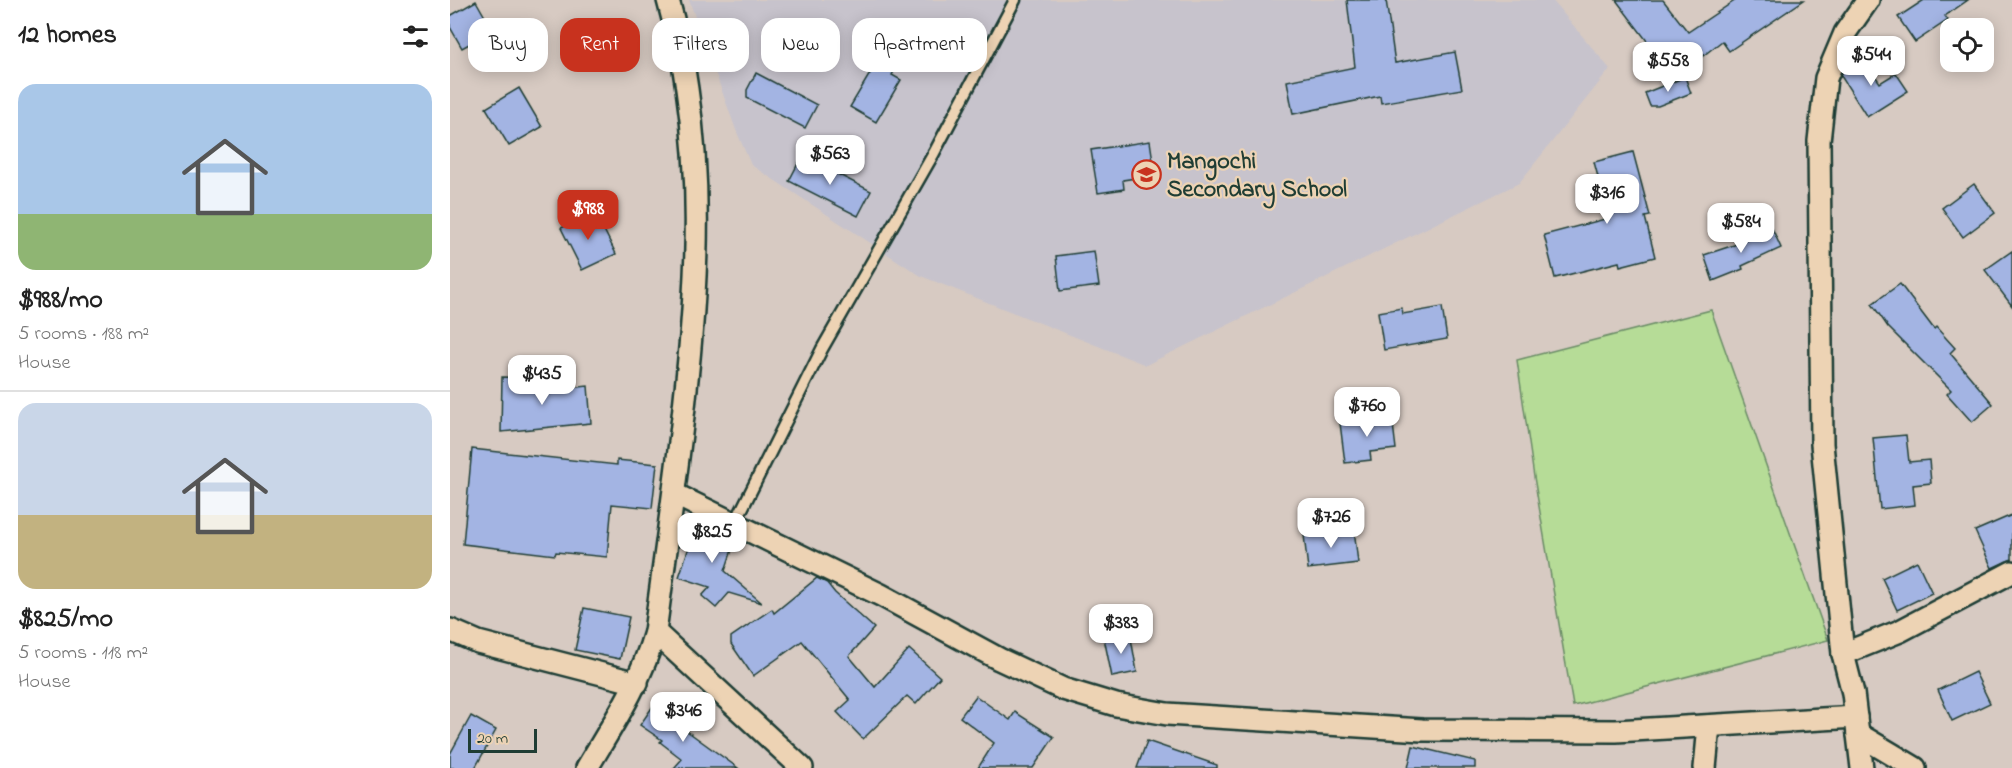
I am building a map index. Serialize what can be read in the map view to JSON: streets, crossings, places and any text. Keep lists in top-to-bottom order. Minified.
{"places":{"school or university":["Mangochi Secondary School"]},"scale_bar":"20 m","page":{"heading":"12 homes","chip":["Buy","Rent","Filters","New","Apartment"],"price":["$544","$558","$563","$316","$988","$584","$435","$760","$726","$825","$383","$346"],"list":[{"name":"$988/mo","note":"5 rooms · 188 m² · House"},{"name":"$825/mo","note":"5 rooms · 118 m² · House"}],"scale":"20 m"}}
